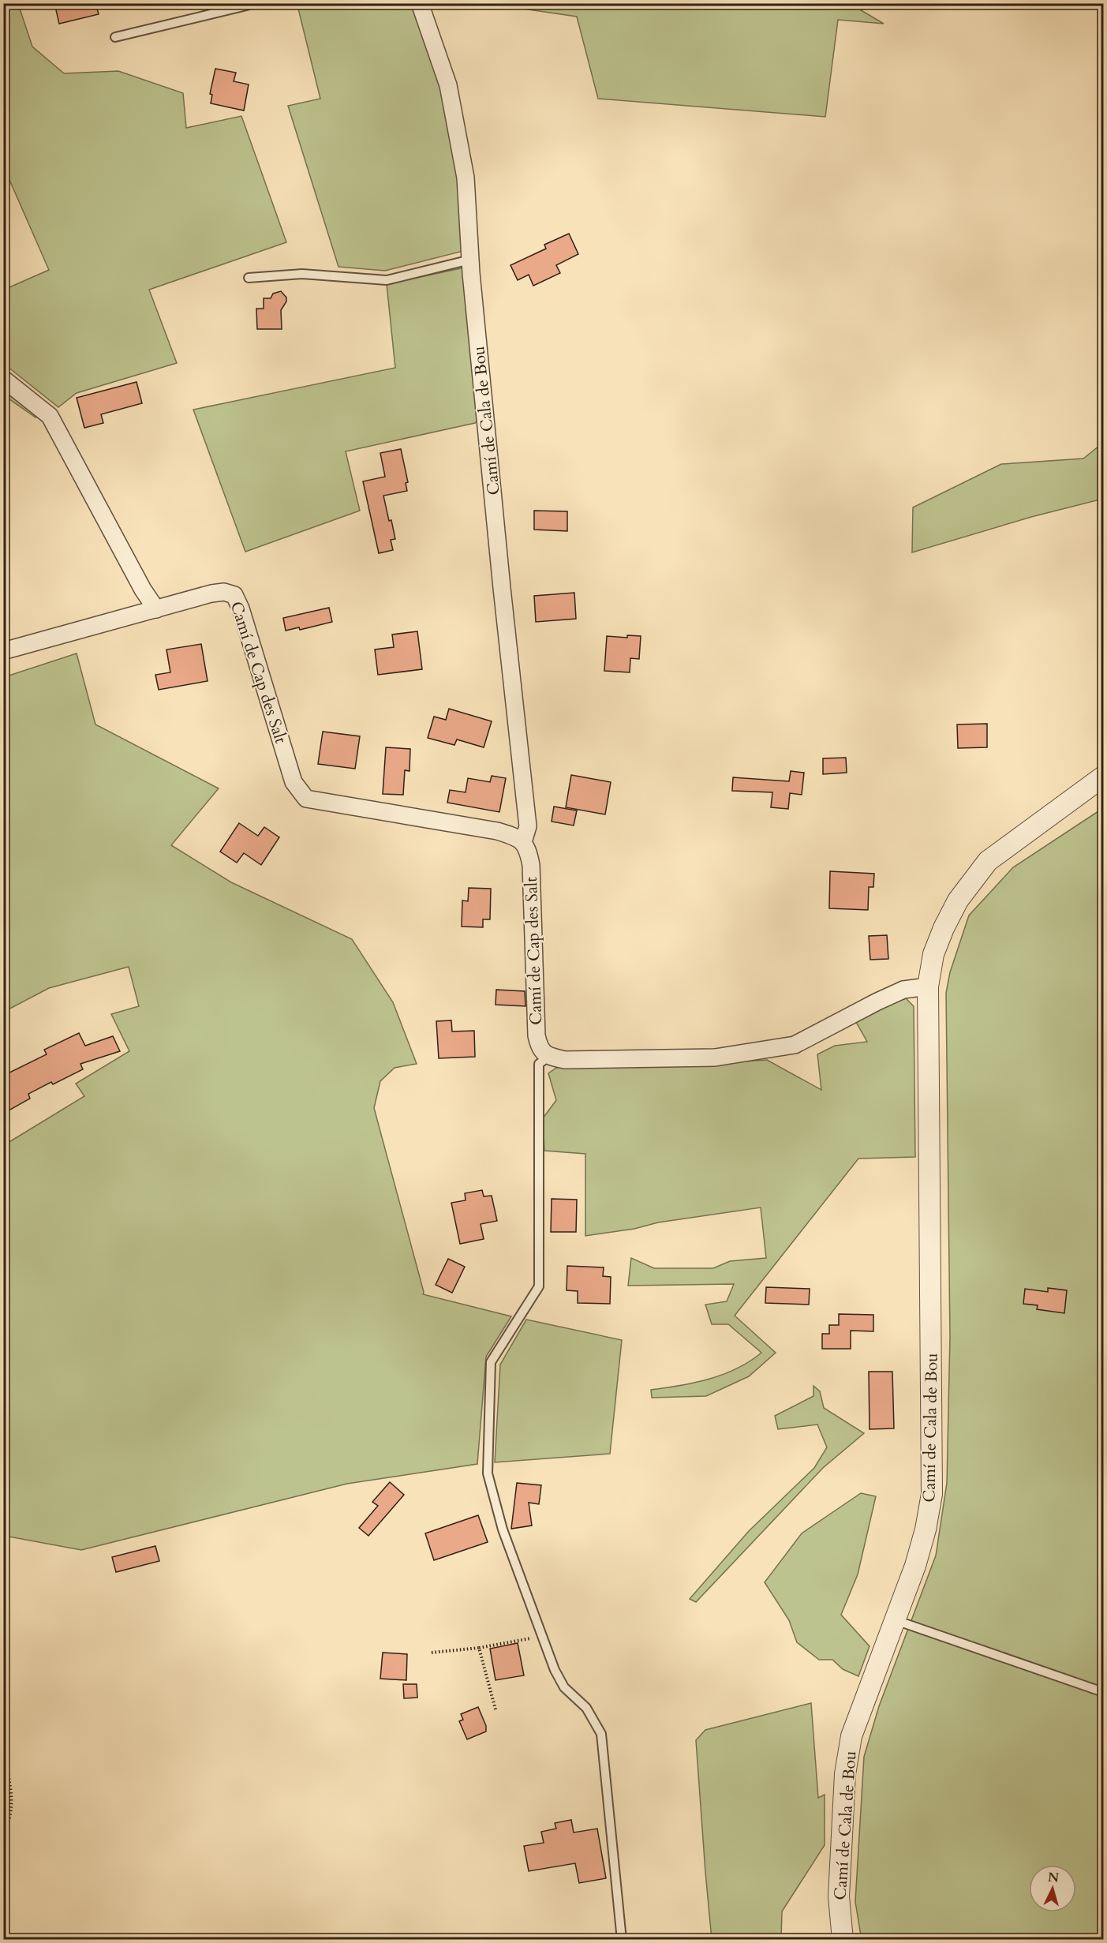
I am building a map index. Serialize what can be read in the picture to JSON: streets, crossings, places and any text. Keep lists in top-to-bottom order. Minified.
{"streets":{"street":["Camí de Cala de Bou","Camí de Cap des Salt"]},"crossings":[["Camí de Cala de Bou","Camí de Cap des Salt"]],"north":"top"}
